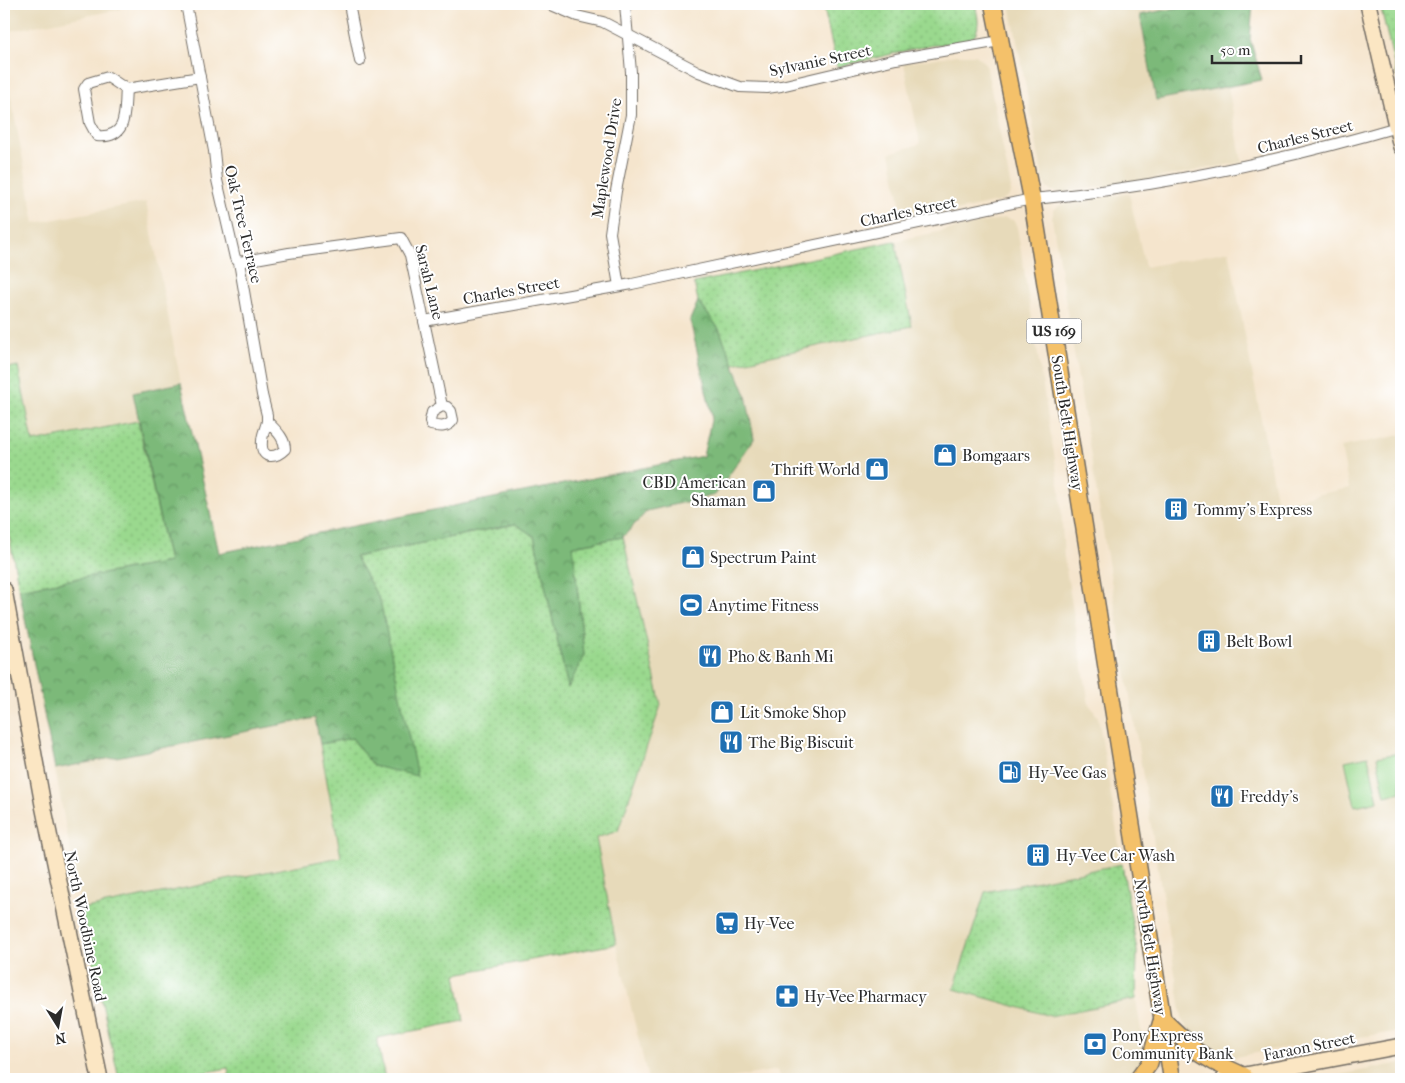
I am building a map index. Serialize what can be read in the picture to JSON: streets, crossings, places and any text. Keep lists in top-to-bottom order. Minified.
{"streets":{"main road":["US 169","South Belt Highway","North Belt Highway"],"street":["Sylvanie Street","Charles Street","Maplewood Drive","Oak Tree Terrace","Sarah Lane","North Woodbine Road","Faraon Street"]},"crossings":[["Sylvanie Street","Maplewood Drive"],["Sylvanie Street","South Belt Highway"],["Charles Street","Maplewood Drive"],["Charles Street","Sarah Lane"],["Charles Street","South Belt Highway"],["Oak Tree Terrace","Sarah Lane"],["South Belt Highway","North Belt Highway"]],"places":{"shop":["Bomgaars","Thrift World","CBD American Shaman","Spectrum Paint","Lit Smoke Shop"],"building":["Tommy's Express","Belt Bowl","Hy-Vee Car Wash"],"sports":["Anytime Fitness"],"restaurant":["Pho & Banh Mi","The Big Biscuit","Freddy's"],"fuel station":["Hy-Vee Gas"],"supermarket":["Hy-Vee"],"pharmacy":["Hy-Vee Pharmacy"],"bank":["Pony Express Community Bank"]},"scale_bar":"50 m","north":"bottom"}
